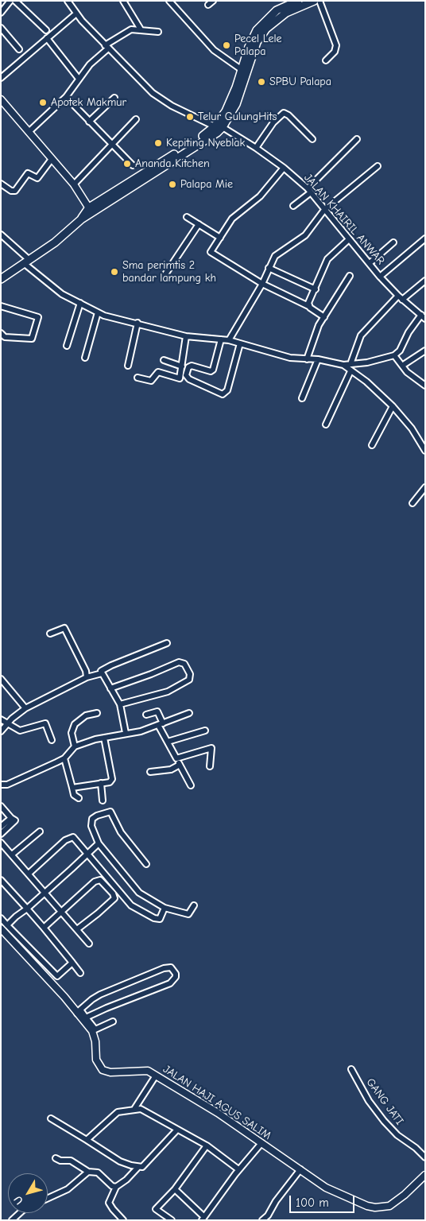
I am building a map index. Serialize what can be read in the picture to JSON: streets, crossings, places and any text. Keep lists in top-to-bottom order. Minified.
{"streets":{"street":["JALAN KHAIRIL ANWAR","GANG JATI","JALAN HAJI AGUS SALIM"]},"places":["Pecel Lele Palapa","SPBU Palapa","Apotek Makmur","Telur GulungHits","Kepiting Nyeblak","Ananda Kitchen","Palapa Mie","Sma perimtis 2 bandar lampung kh"],"scale_bar":"100 m","north":"bottom left"}
